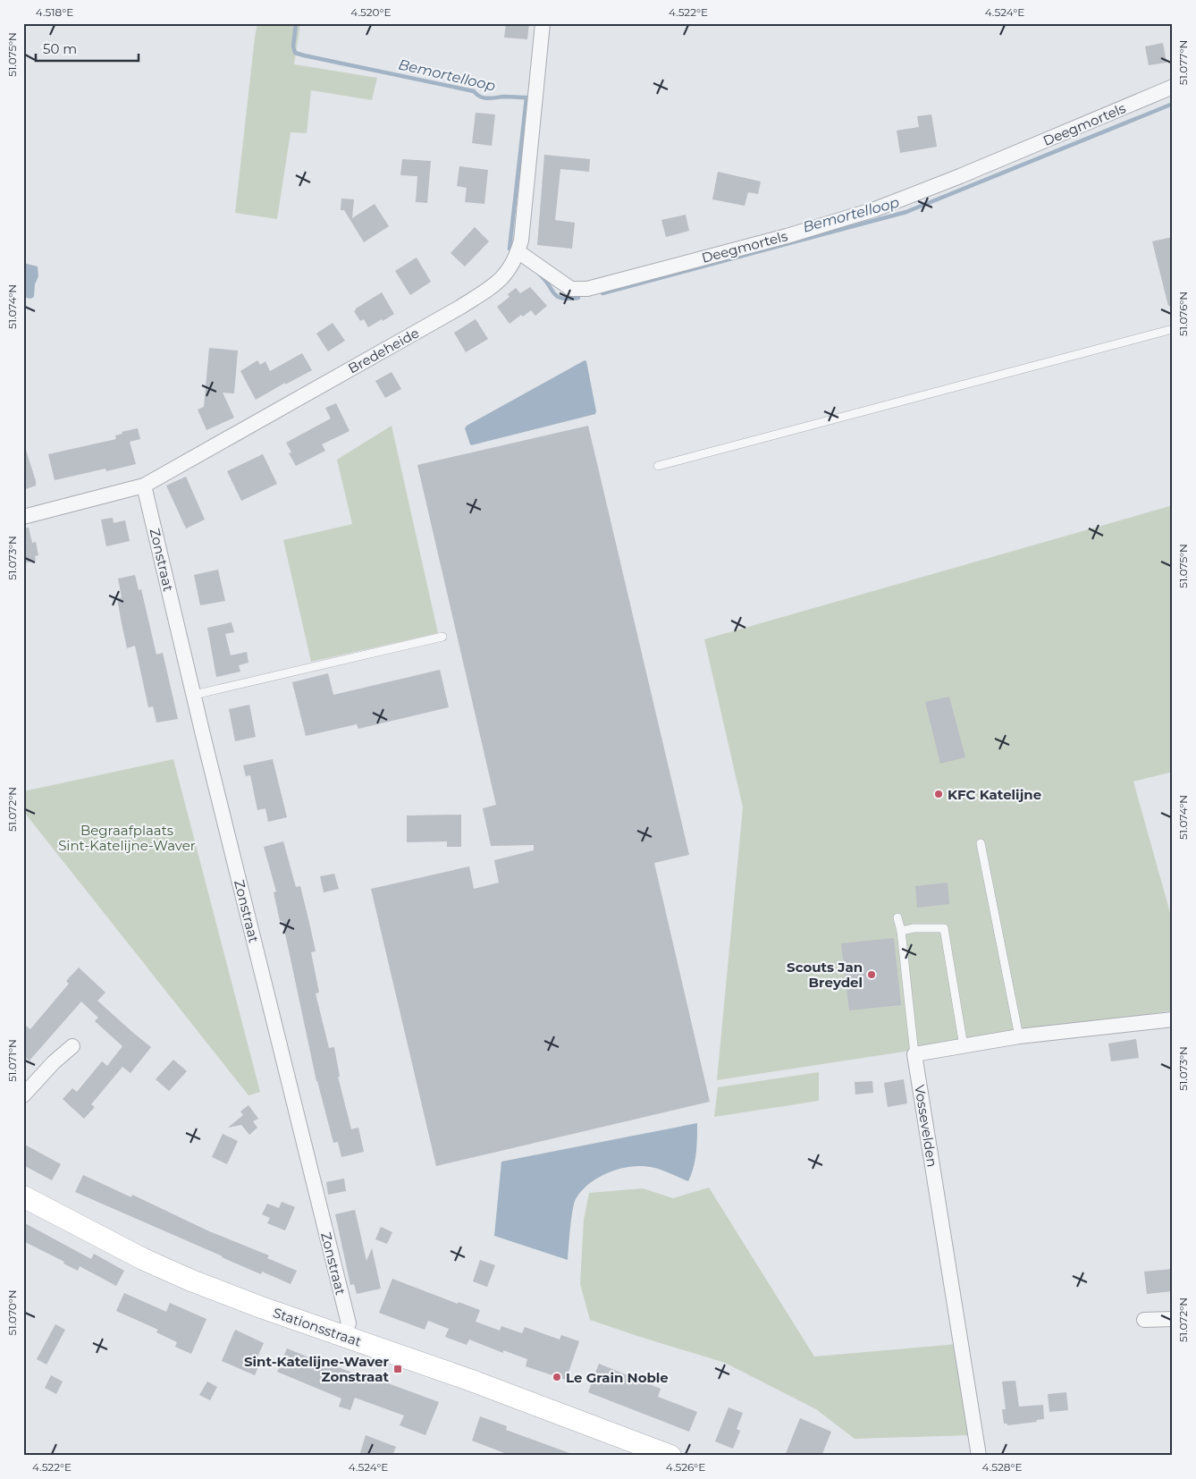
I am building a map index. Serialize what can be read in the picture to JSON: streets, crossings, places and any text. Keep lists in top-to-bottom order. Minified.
{"streets":{"street":["Deegmortels","Bredeheide","Zonstraat","Vossevelden","Stationsstraat"]},"crossings":[["Deegmortels","Bredeheide"],["Bredeheide","Zonstraat"],["Zonstraat","Stationsstraat"]],"water":["Bemortelloop"],"parks":["Begraafplaats Sint-Katelijne-Waver"],"places":{"other":["KFC Katelijne","Scouts Jan Breydel","Le Grain Noble"],"transit":["Sint-Katelijne-Waver Zonstraat"]},"scale_bar":"50 m","coordinates":["4.518°E","4.520°E","4.522°E","4.524°E","51.075°N","51.077°N","51.074°N","51.076°N","51.073°N","51.072°N","51.071°N","51.070°N","4.526°E","4.528°E"]}
